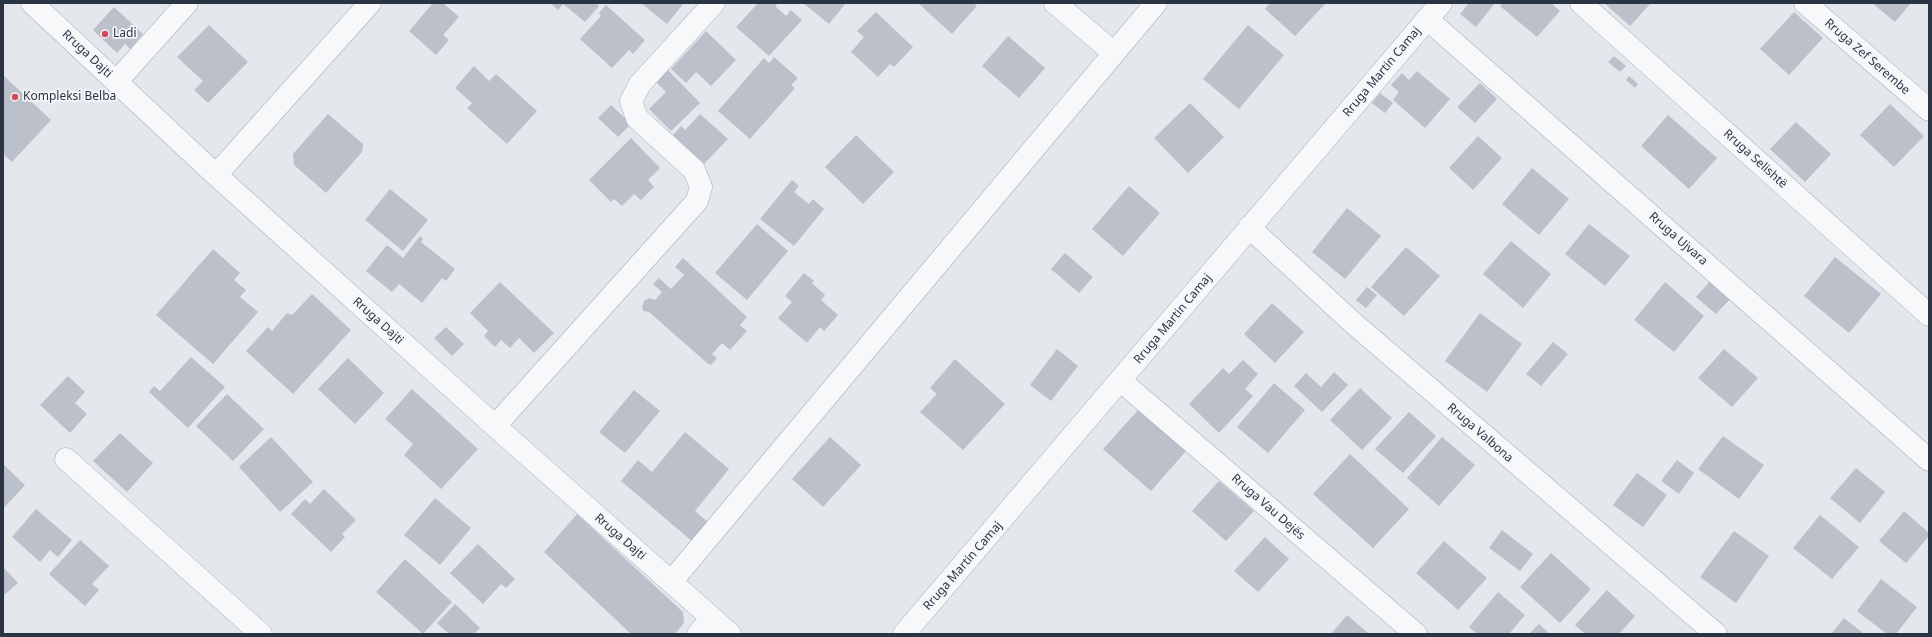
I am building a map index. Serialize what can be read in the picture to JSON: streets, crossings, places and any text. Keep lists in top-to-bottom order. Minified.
{"streets":{"street":["Rruga Dajti","Rruga Zef Serembe","Rruga Martin Camaj","Rruga Selishtë","Rruga Ujvara","Rruga Valbona","Rruga Vau Dejës"]},"crossings":[["Rruga Martin Camaj","Rruga Ujvara"],["Rruga Martin Camaj","Rruga Valbona"],["Rruga Martin Camaj","Rruga Vau Dejës"]],"places":["Ladi","Kompleksi Belba"]}
